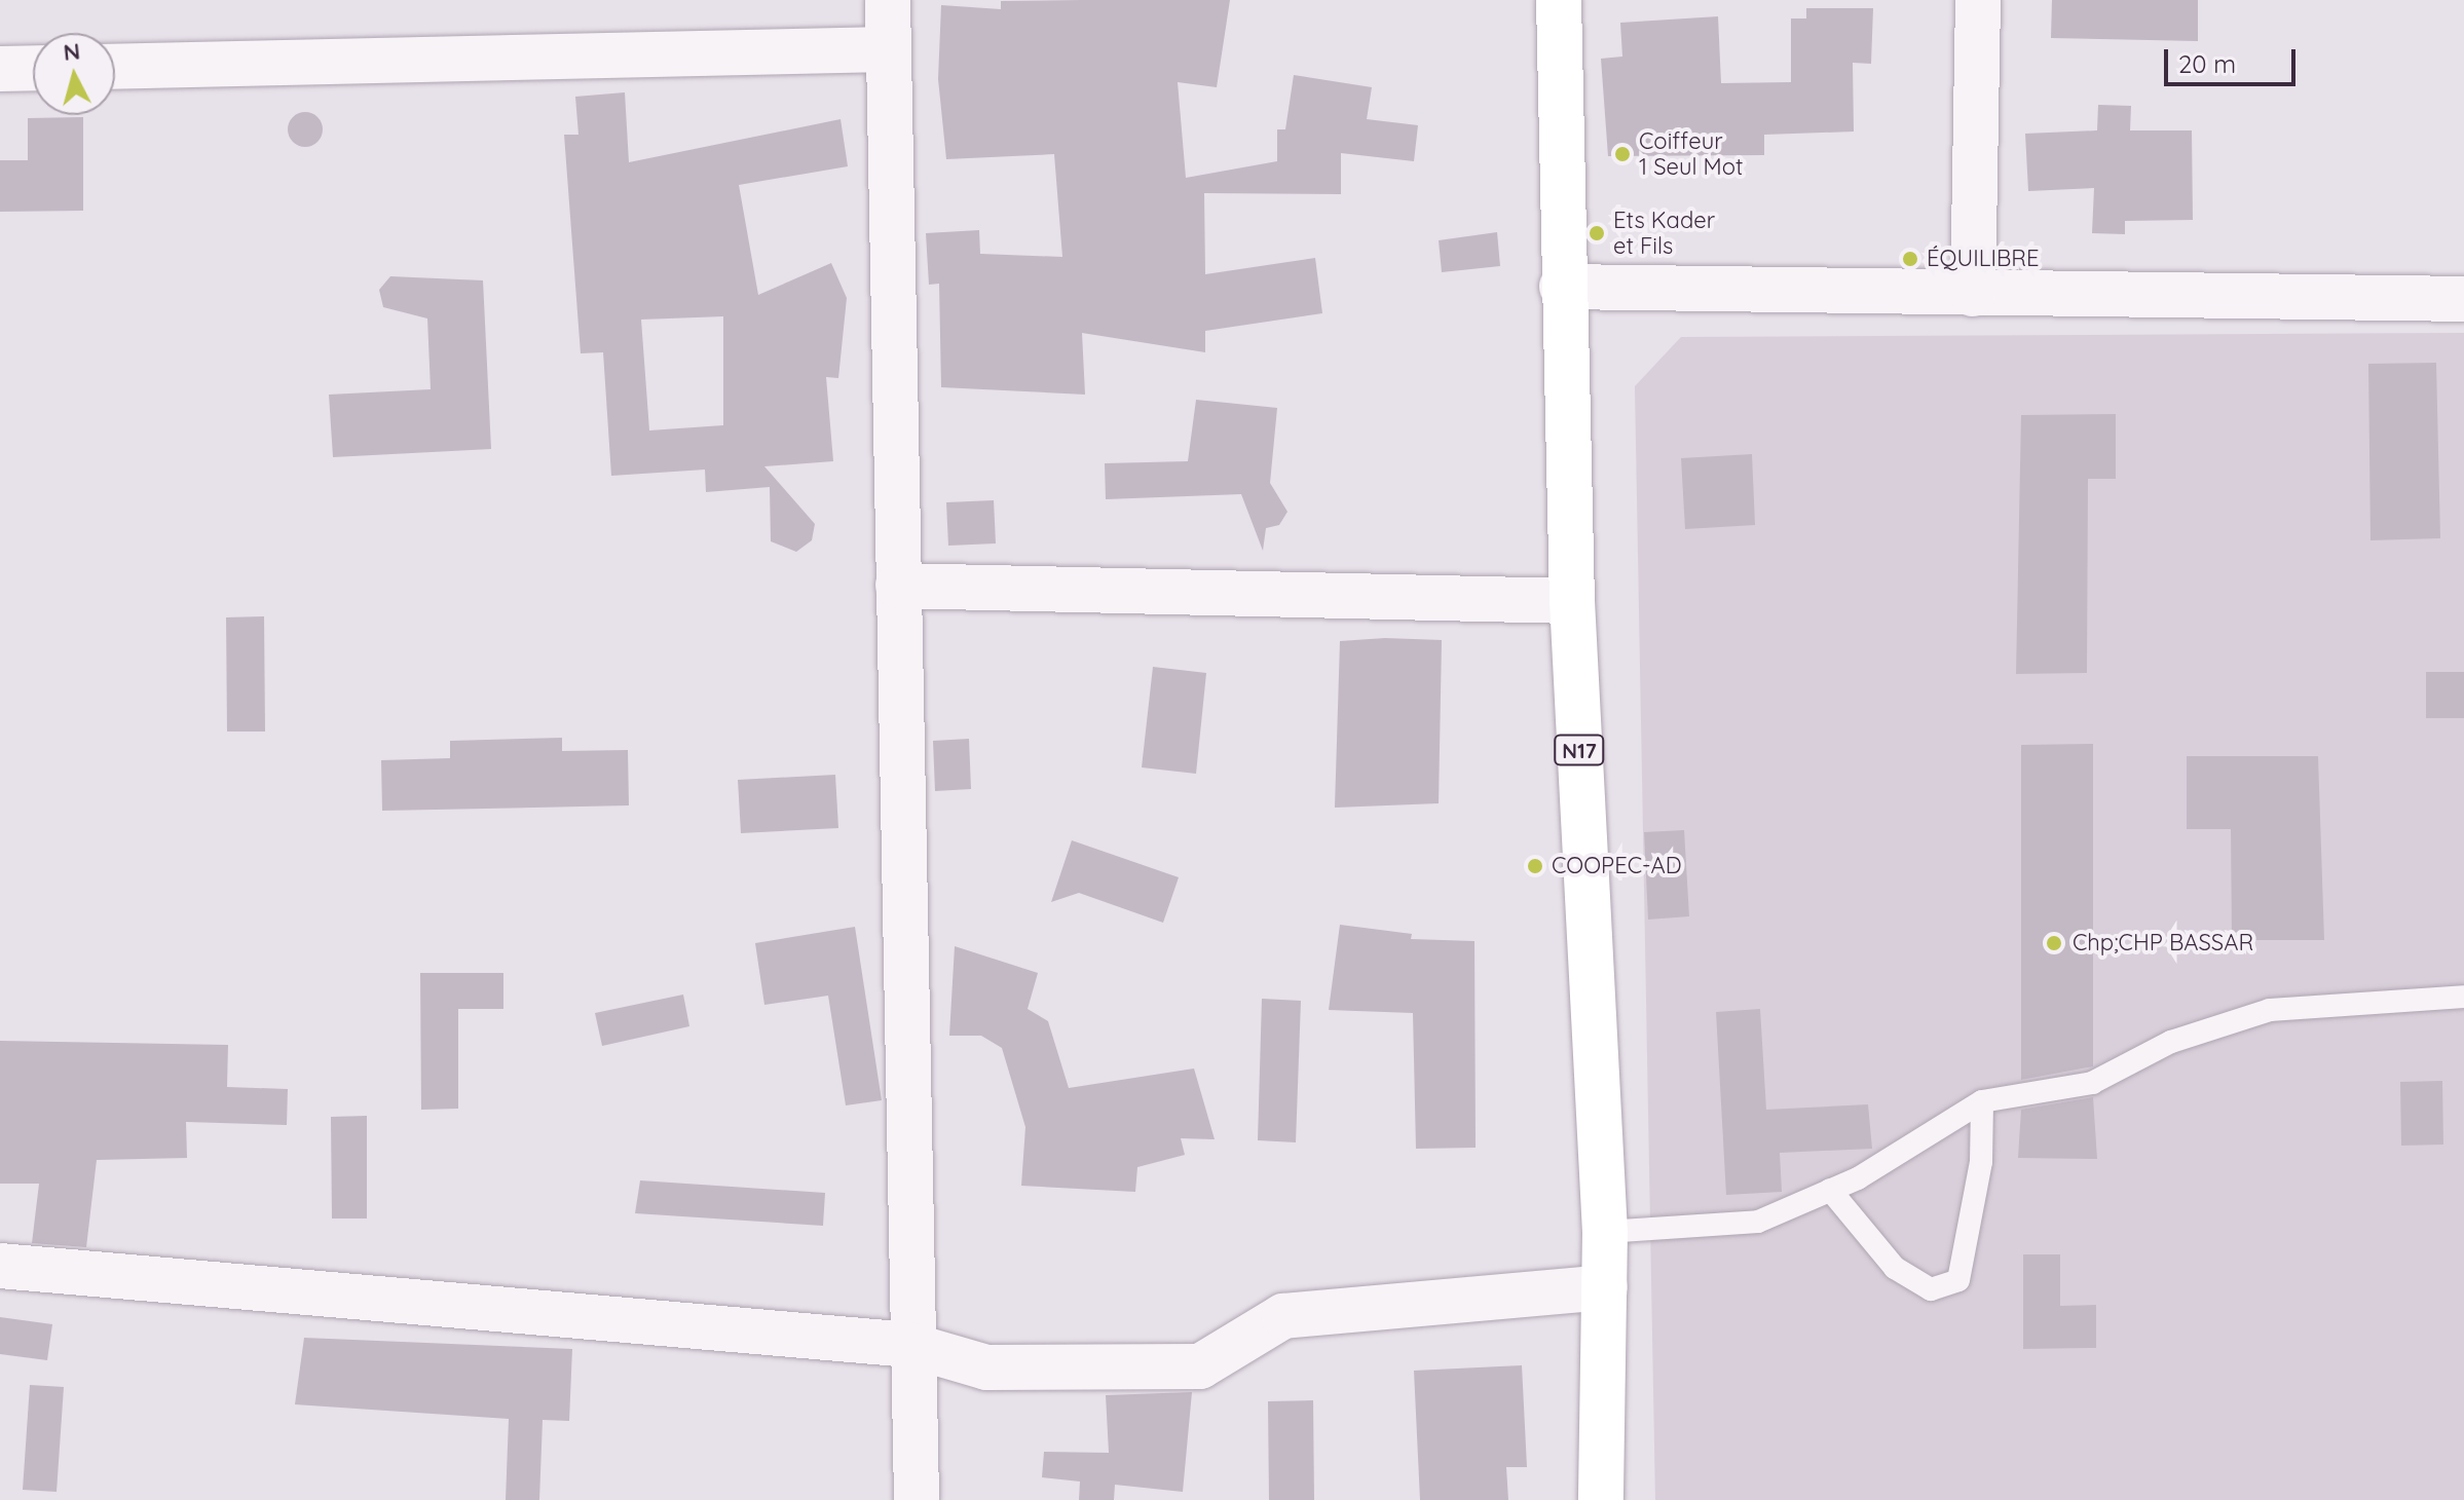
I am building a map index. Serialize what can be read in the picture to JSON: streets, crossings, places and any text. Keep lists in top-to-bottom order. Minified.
{"streets":{"main road":["N17"]},"places":["Coiffeur 1 Seul Mot","Ets Kader et Fils","ÉQUILIBRE","COOPEC-AD","Chp;CHP BASSAR"],"scale_bar":"20 m","north":"top"}
